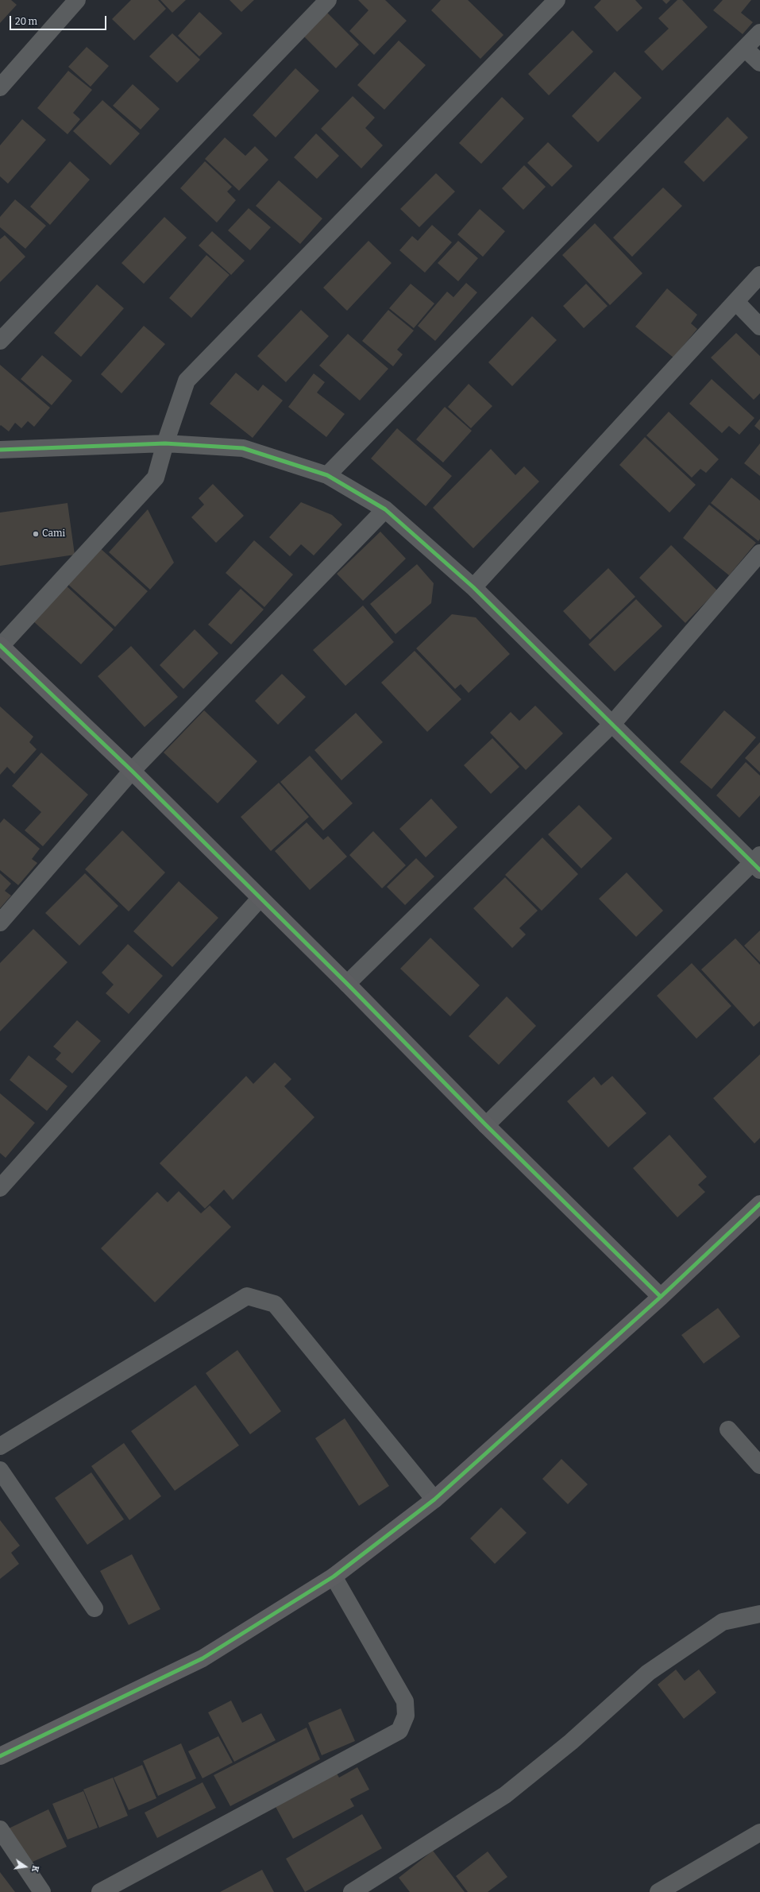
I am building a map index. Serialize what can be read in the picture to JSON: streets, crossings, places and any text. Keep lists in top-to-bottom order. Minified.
{"places":["Cami"],"scale_bar":"20 m","north":"right"}
